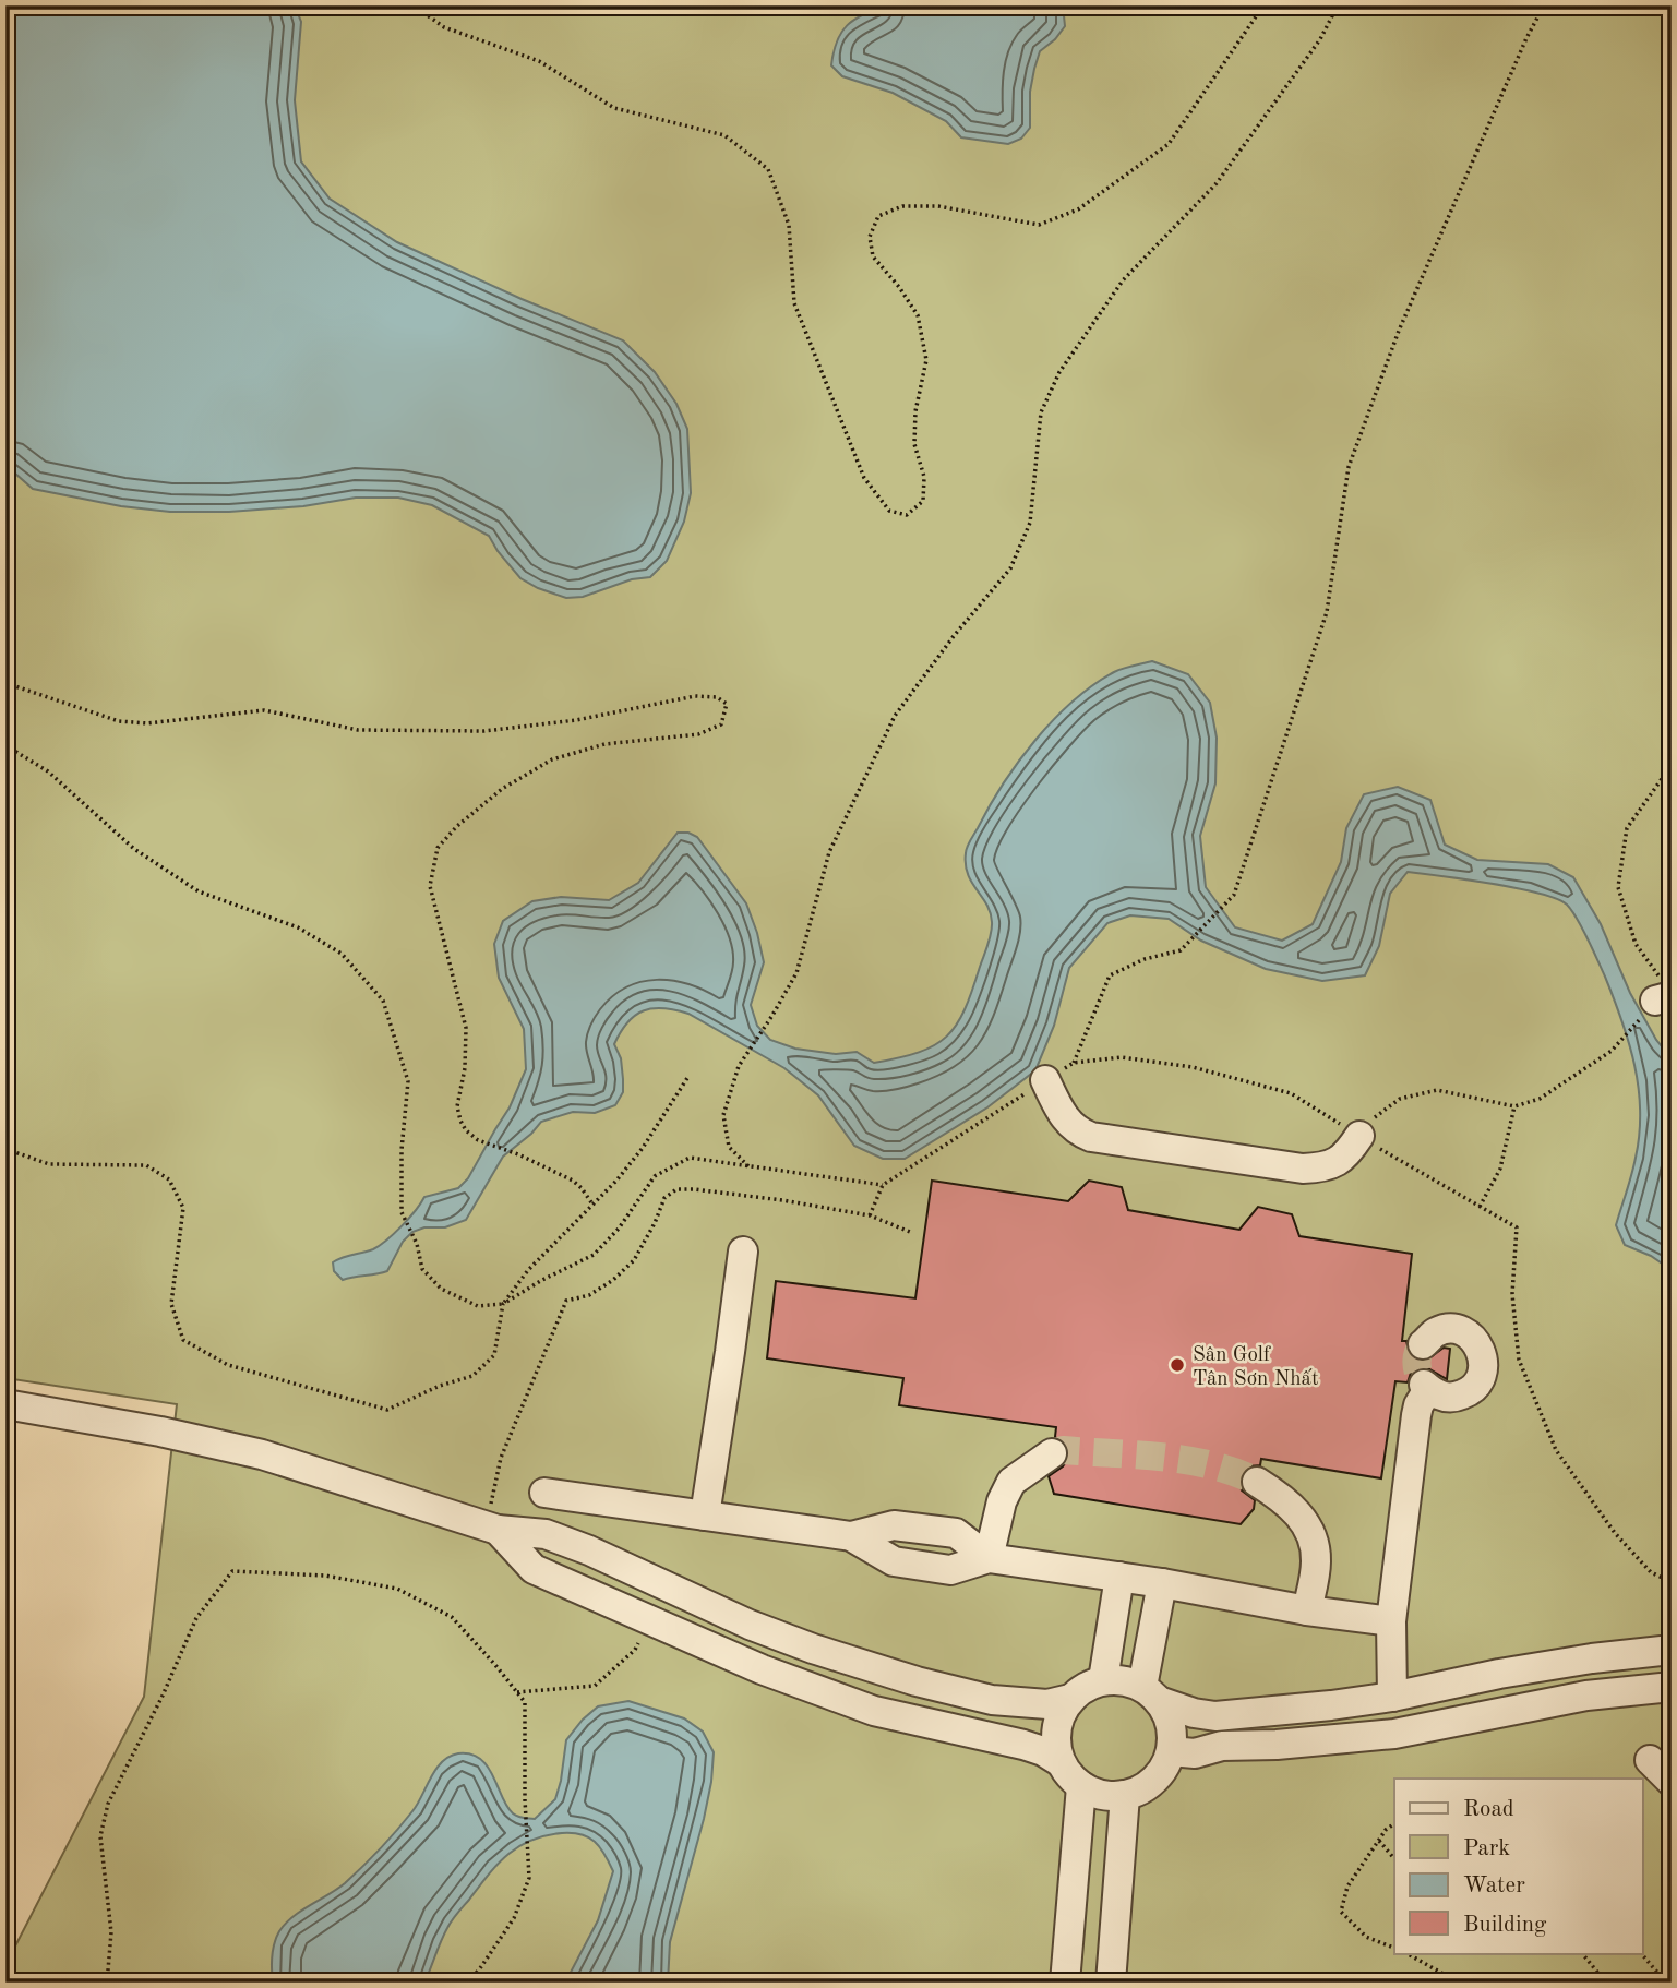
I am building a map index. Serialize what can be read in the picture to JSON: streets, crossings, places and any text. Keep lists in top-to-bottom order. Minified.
{"places":["Sân Golf Tân Sơn Nhất"],"legend":["Road","Park","Water","Building"]}
